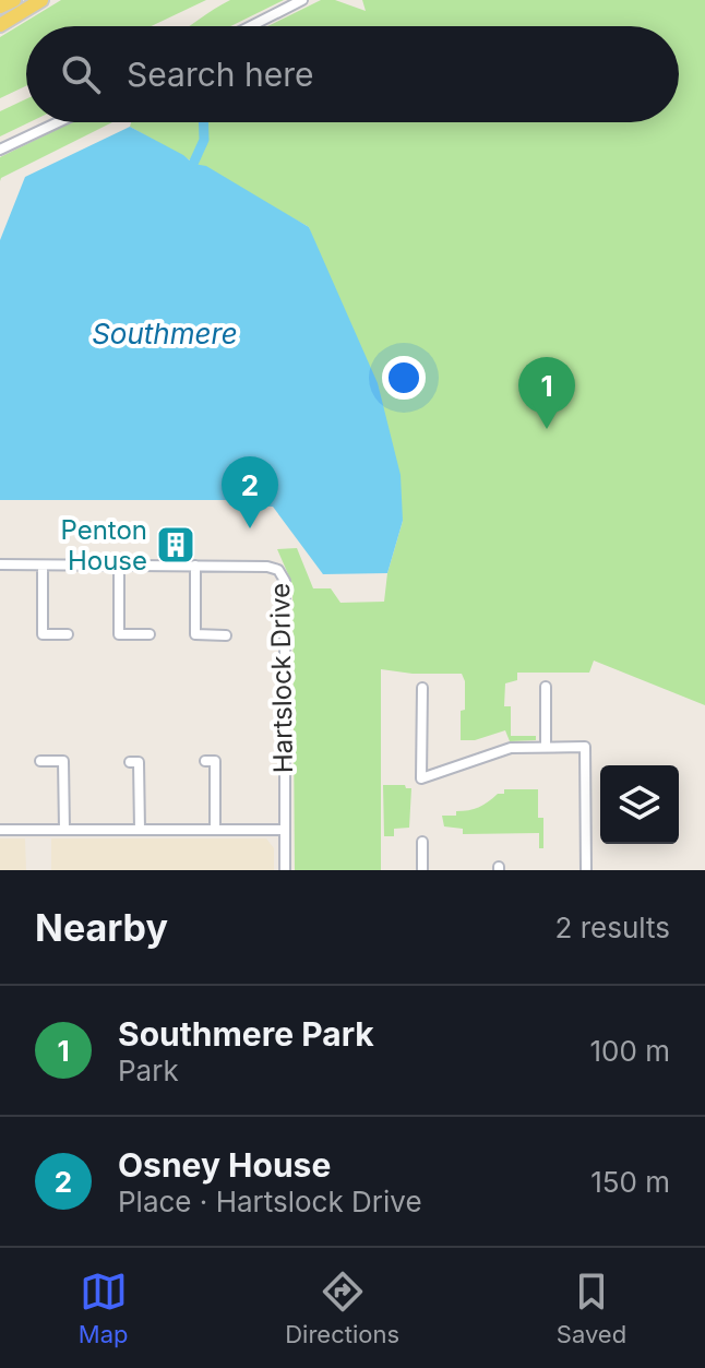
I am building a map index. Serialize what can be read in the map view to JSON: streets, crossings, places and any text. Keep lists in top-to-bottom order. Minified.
{"streets":{"street":["Hartslock Drive"]},"water":["Southmere"],"places":{"building":["Penton House"]},"page":{"search":"Search here","pins":["1","2"],"heading":["Nearby","2 results"],"list":[{"mark":"1","name":"Southmere Park","note":"Park","value":"100 m"},{"mark":"2","name":"Osney House","note":"Place · Hartslock Drive","value":"150 m"}],"nav":["Map","Directions","Saved"]}}
